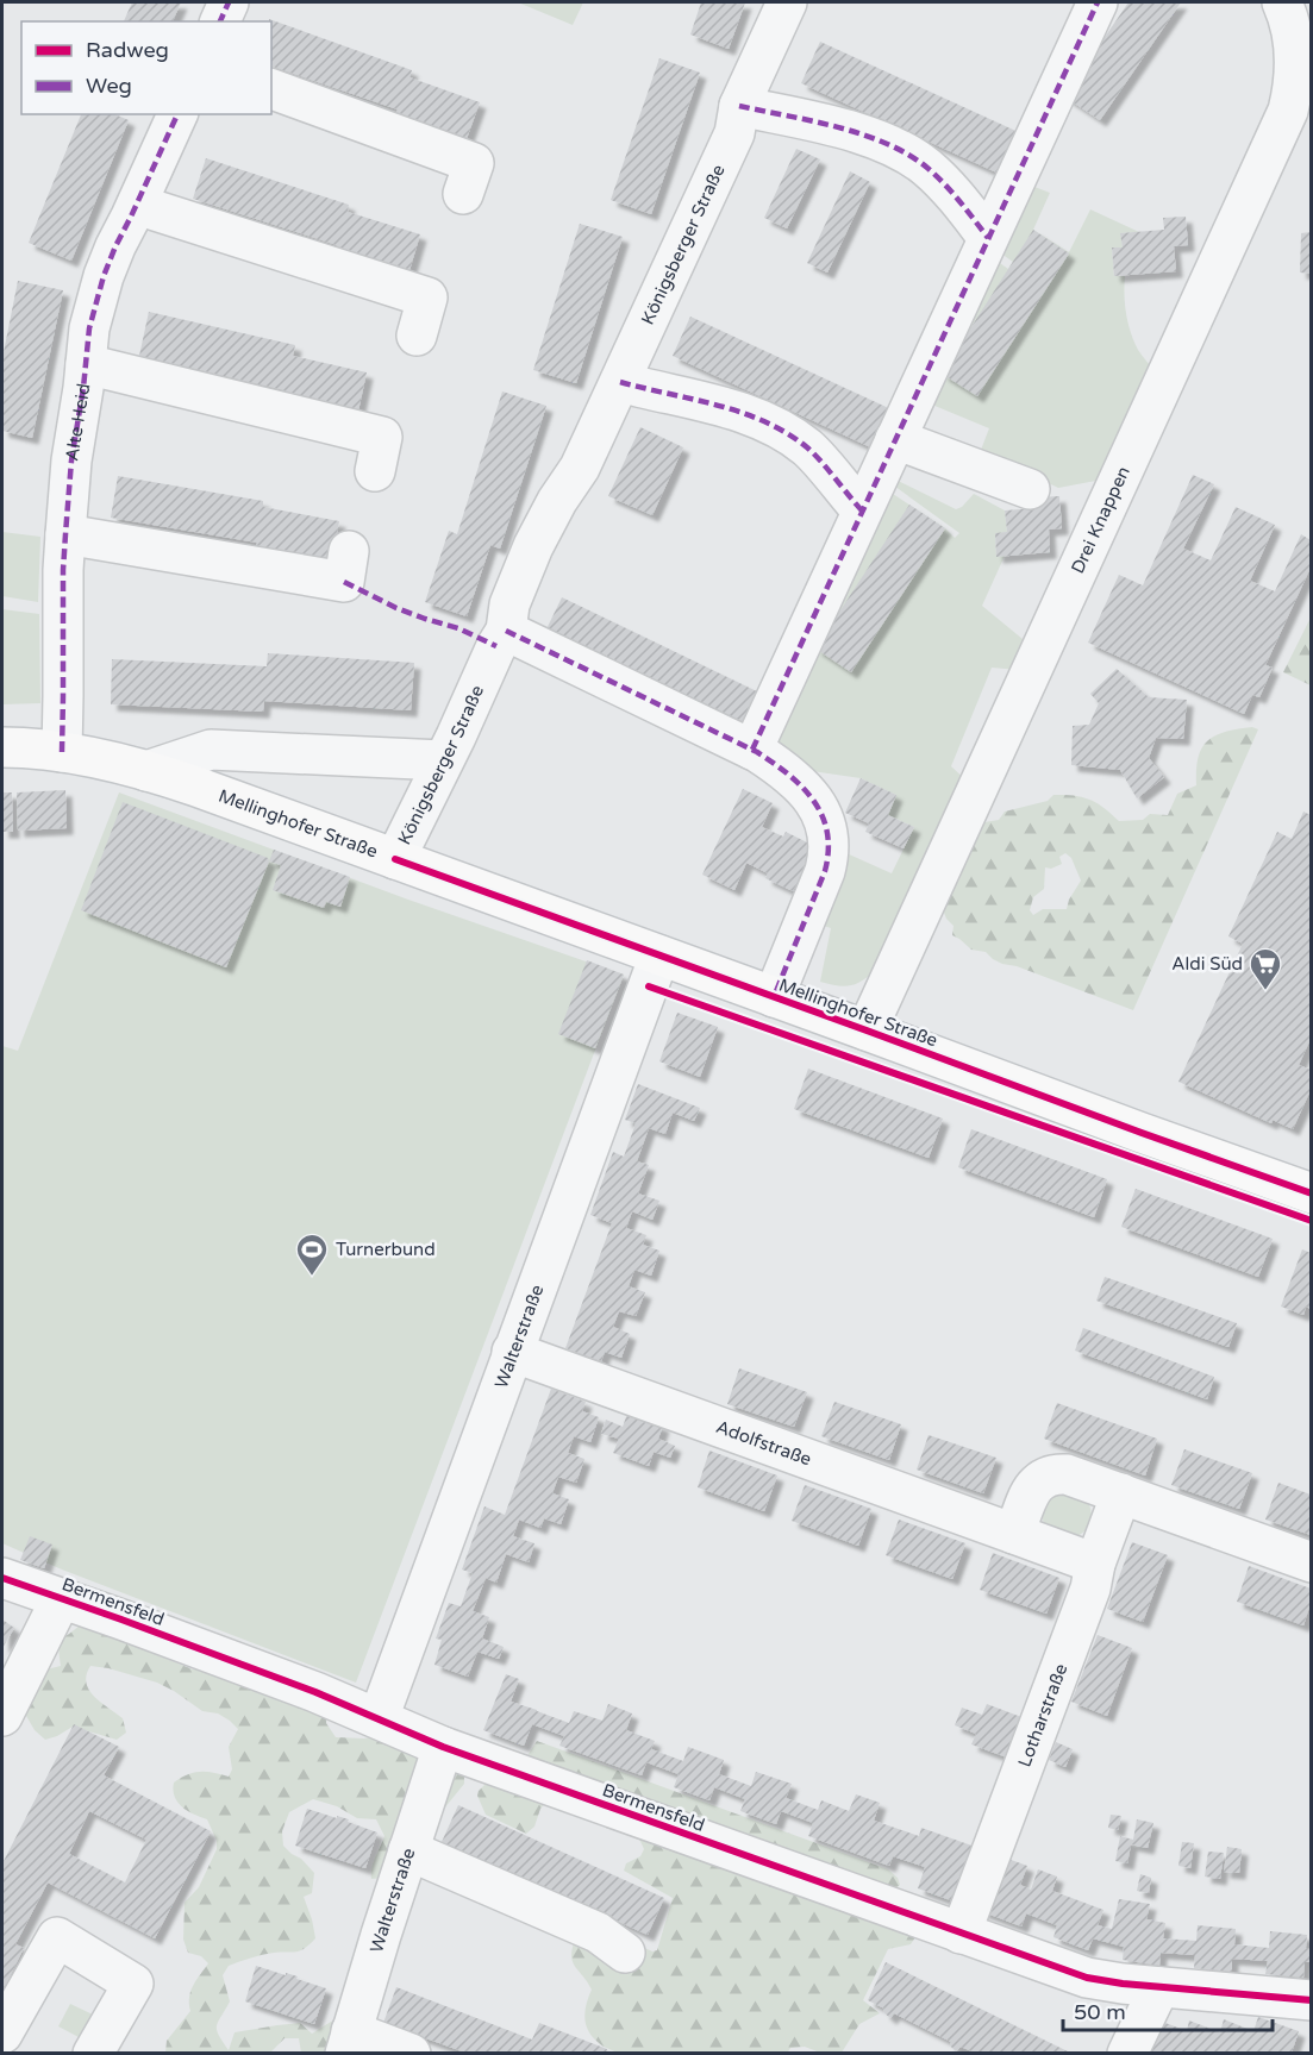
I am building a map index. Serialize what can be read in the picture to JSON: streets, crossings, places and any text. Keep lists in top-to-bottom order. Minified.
{"streets":{"main road":["Mellinghofer Straße"],"street":["Königsberger Straße","Alte Heid","Drei Knappen","Walterstraße","Adolfstraße","Bermensfeld","Lotharstraße"]},"crossings":[["Königsberger Straße","Mellinghofer Straße"],["Alte Heid","Mellinghofer Straße"],["Drei Knappen","Mellinghofer Straße"],["Mellinghofer Straße","Walterstraße"],["Walterstraße","Adolfstraße"],["Walterstraße","Bermensfeld"],["Adolfstraße","Lotharstraße"],["Bermensfeld","Lotharstraße"]],"places":{"supermarket":["Aldi Süd"],"sports":["Turnerbund"]},"legend":["Radweg","Weg"],"scale_bar":"50 m"}
